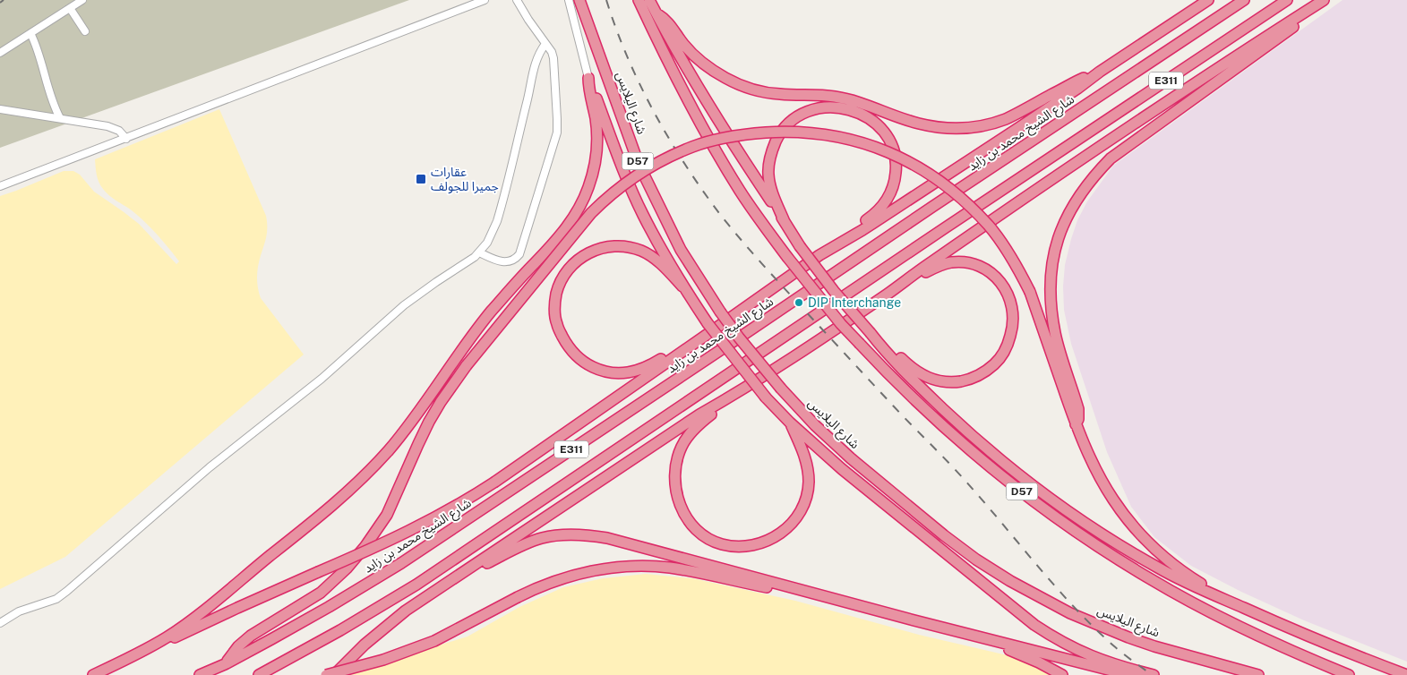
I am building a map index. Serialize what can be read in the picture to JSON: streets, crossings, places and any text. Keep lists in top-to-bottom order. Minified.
{"streets":{"highway":["E311","شارع اليلايس","شارع الشيخ محمد بن زايد","D57"]},"places":{"transit":["عقارات جميرا للجولف"],"other":["DIP Interchange"]}}
